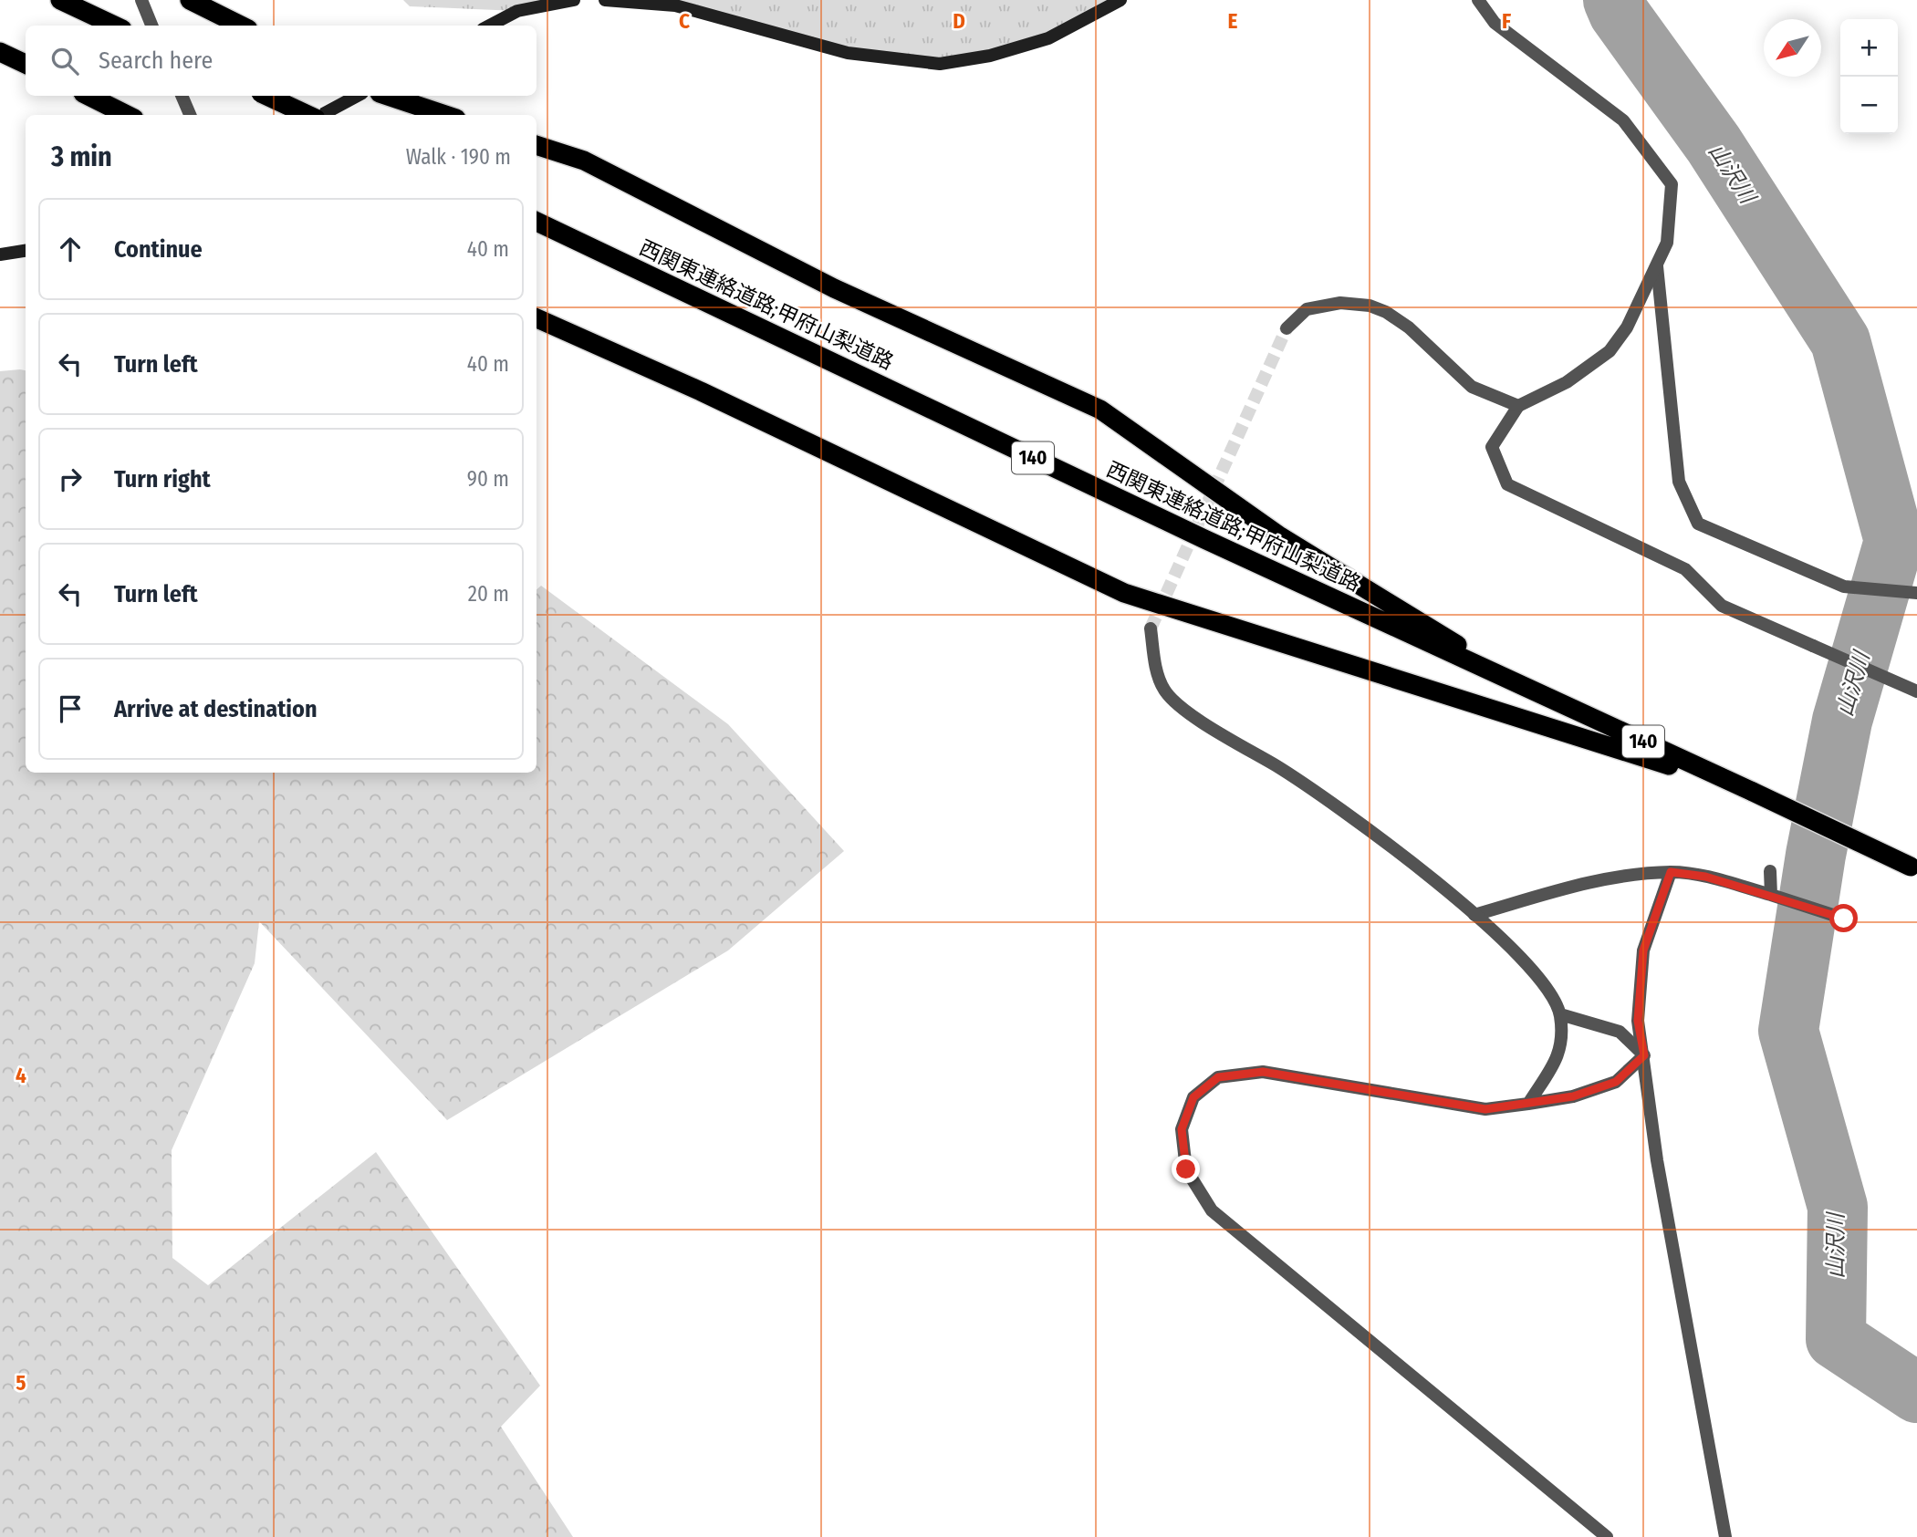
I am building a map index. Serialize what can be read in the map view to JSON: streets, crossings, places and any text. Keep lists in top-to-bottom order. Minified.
{"streets":{"highway":["西関東連絡道路;甲府山梨道路","140"]},"water":["山沢川"],"north":"bottom left","page":{"map_buttons":["+","−"],"search":"Search here","heading":["3 min","Walk · 190 m"],"list":[["Continue","40 m"],["Turn left","40 m"],["Turn right","90 m"],["Turn left","20 m"],"Arrive at destination"]},"grid":{"columns":["C","D","E","F"],"rows":["4","5"]}}
